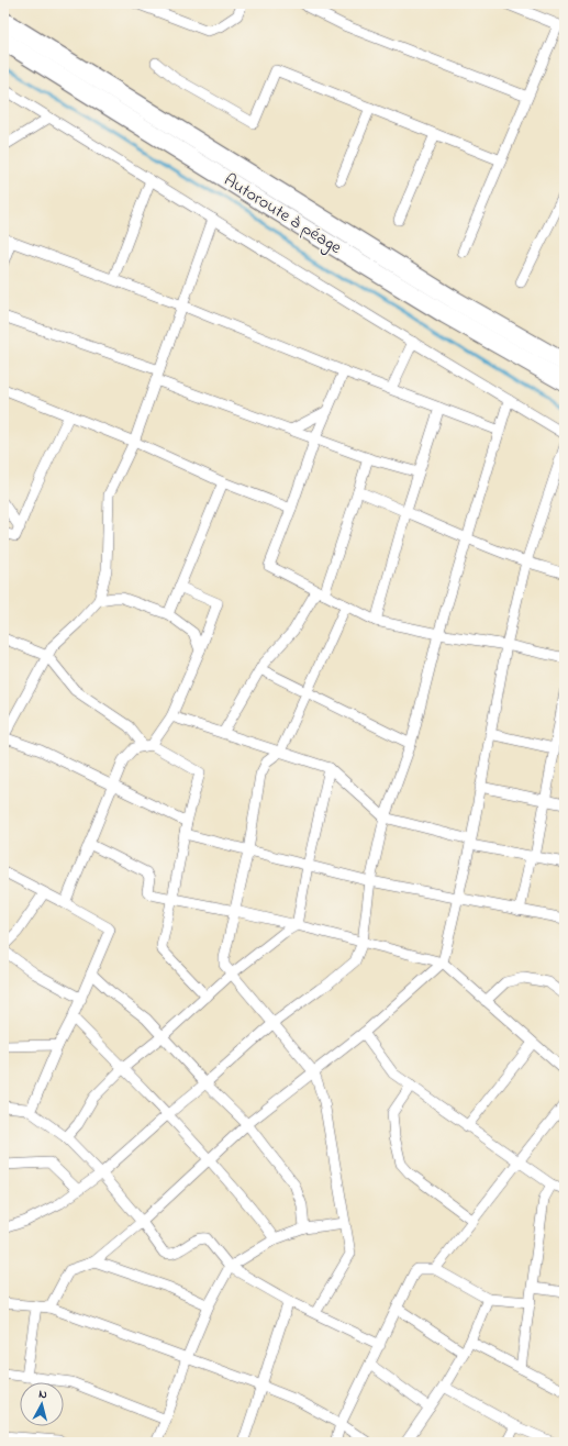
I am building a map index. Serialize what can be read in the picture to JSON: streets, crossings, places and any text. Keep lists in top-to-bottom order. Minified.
{"streets":{"highway":["Autoroute à péage"]},"north":"top"}
